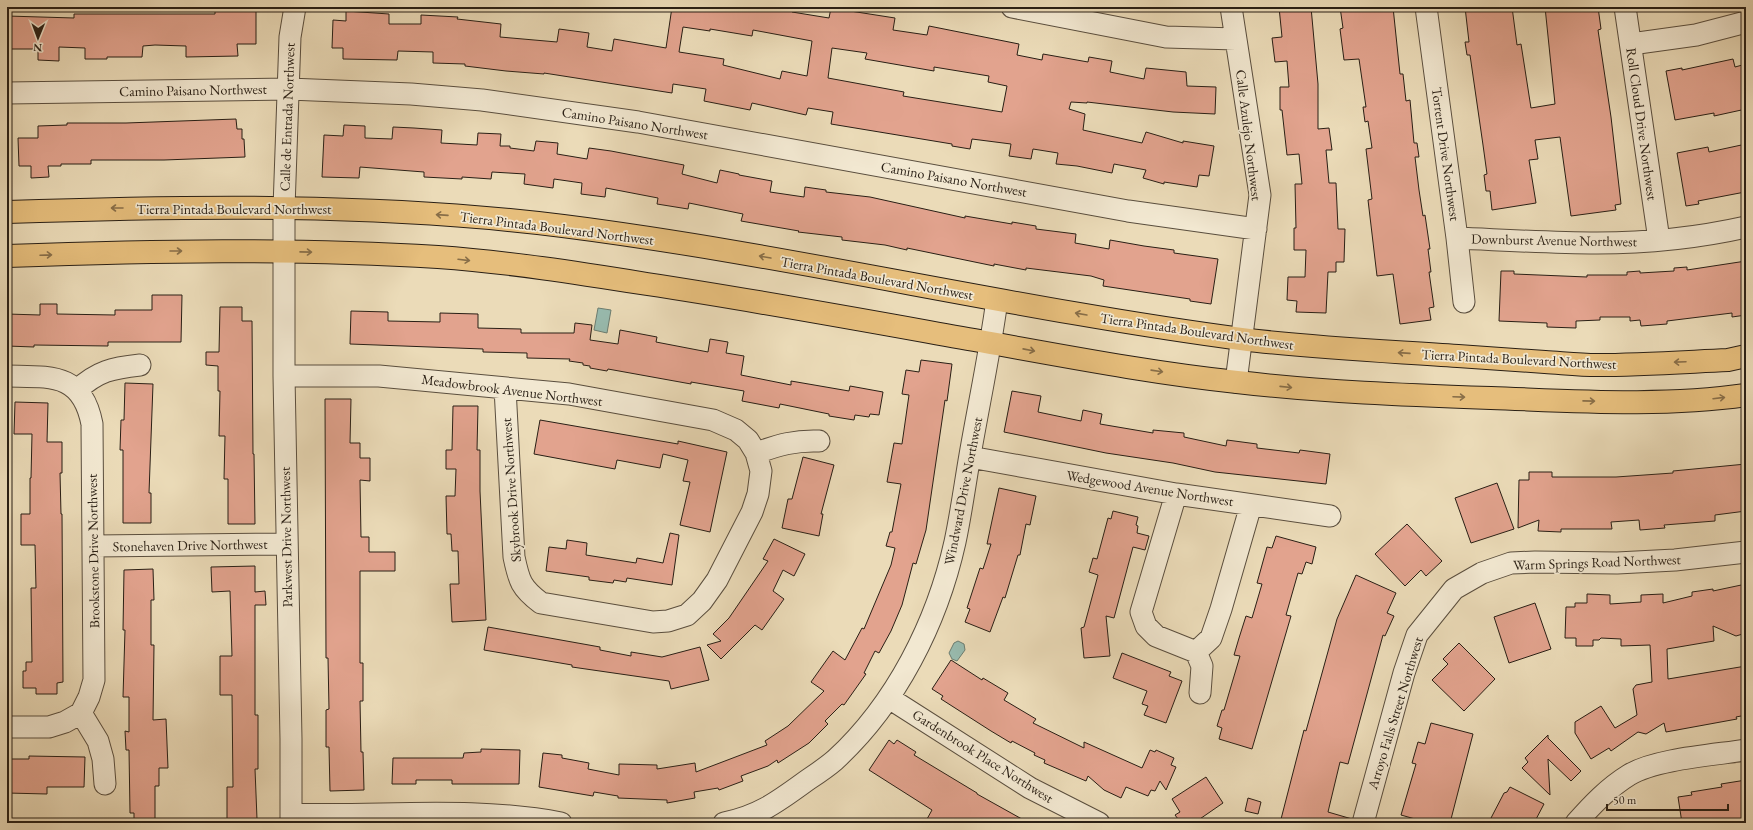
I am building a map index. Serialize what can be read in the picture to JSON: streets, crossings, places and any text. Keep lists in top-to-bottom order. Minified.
{"streets":{"main road":["Tierra Pintada Boulevard Northwest"],"street":["Camino Paisano Northwest","Calle de Entrada Northwest","Roll Cloud Drive Northwest","Calle Azulejo Northwest","Torrent Drive Northwest","Downburst Avenue Northwest","Meadowbrook Avenue Northwest","Wedgewood Avenue Northwest","Skybrook Drive Northwest","Windward Drive Northwest","Parkwest Drive Northwest","Stonehaven Drive Northwest","Brookstone Drive Northwest","Warm Springs Road Northwest","Arroyo Falls Street Northwest","Gardenbrook Place Northwest"]},"crossings":[["Camino Paisano Northwest","Calle de Entrada Northwest"],["Camino Paisano Northwest","Calle Azulejo Northwest"],["Calle de Entrada Northwest","Tierra Pintada Boulevard Northwest"],["Calle de Entrada Northwest","Parkwest Drive Northwest"],["Roll Cloud Drive Northwest","Downburst Avenue Northwest"],["Calle Azulejo Northwest","Tierra Pintada Boulevard Northwest"],["Torrent Drive Northwest","Downburst Avenue Northwest"],["Tierra Pintada Boulevard Northwest","Windward Drive Northwest"],["Meadowbrook Avenue Northwest","Skybrook Drive Northwest"],["Meadowbrook Avenue Northwest","Parkwest Drive Northwest"],["Wedgewood Avenue Northwest","Windward Drive Northwest"],["Windward Drive Northwest","Gardenbrook Place Northwest"],["Parkwest Drive Northwest","Stonehaven Drive Northwest"],["Stonehaven Drive Northwest","Brookstone Drive Northwest"],["Warm Springs Road Northwest","Arroyo Falls Street Northwest"]],"scale_bar":"50 m","north":"bottom"}
